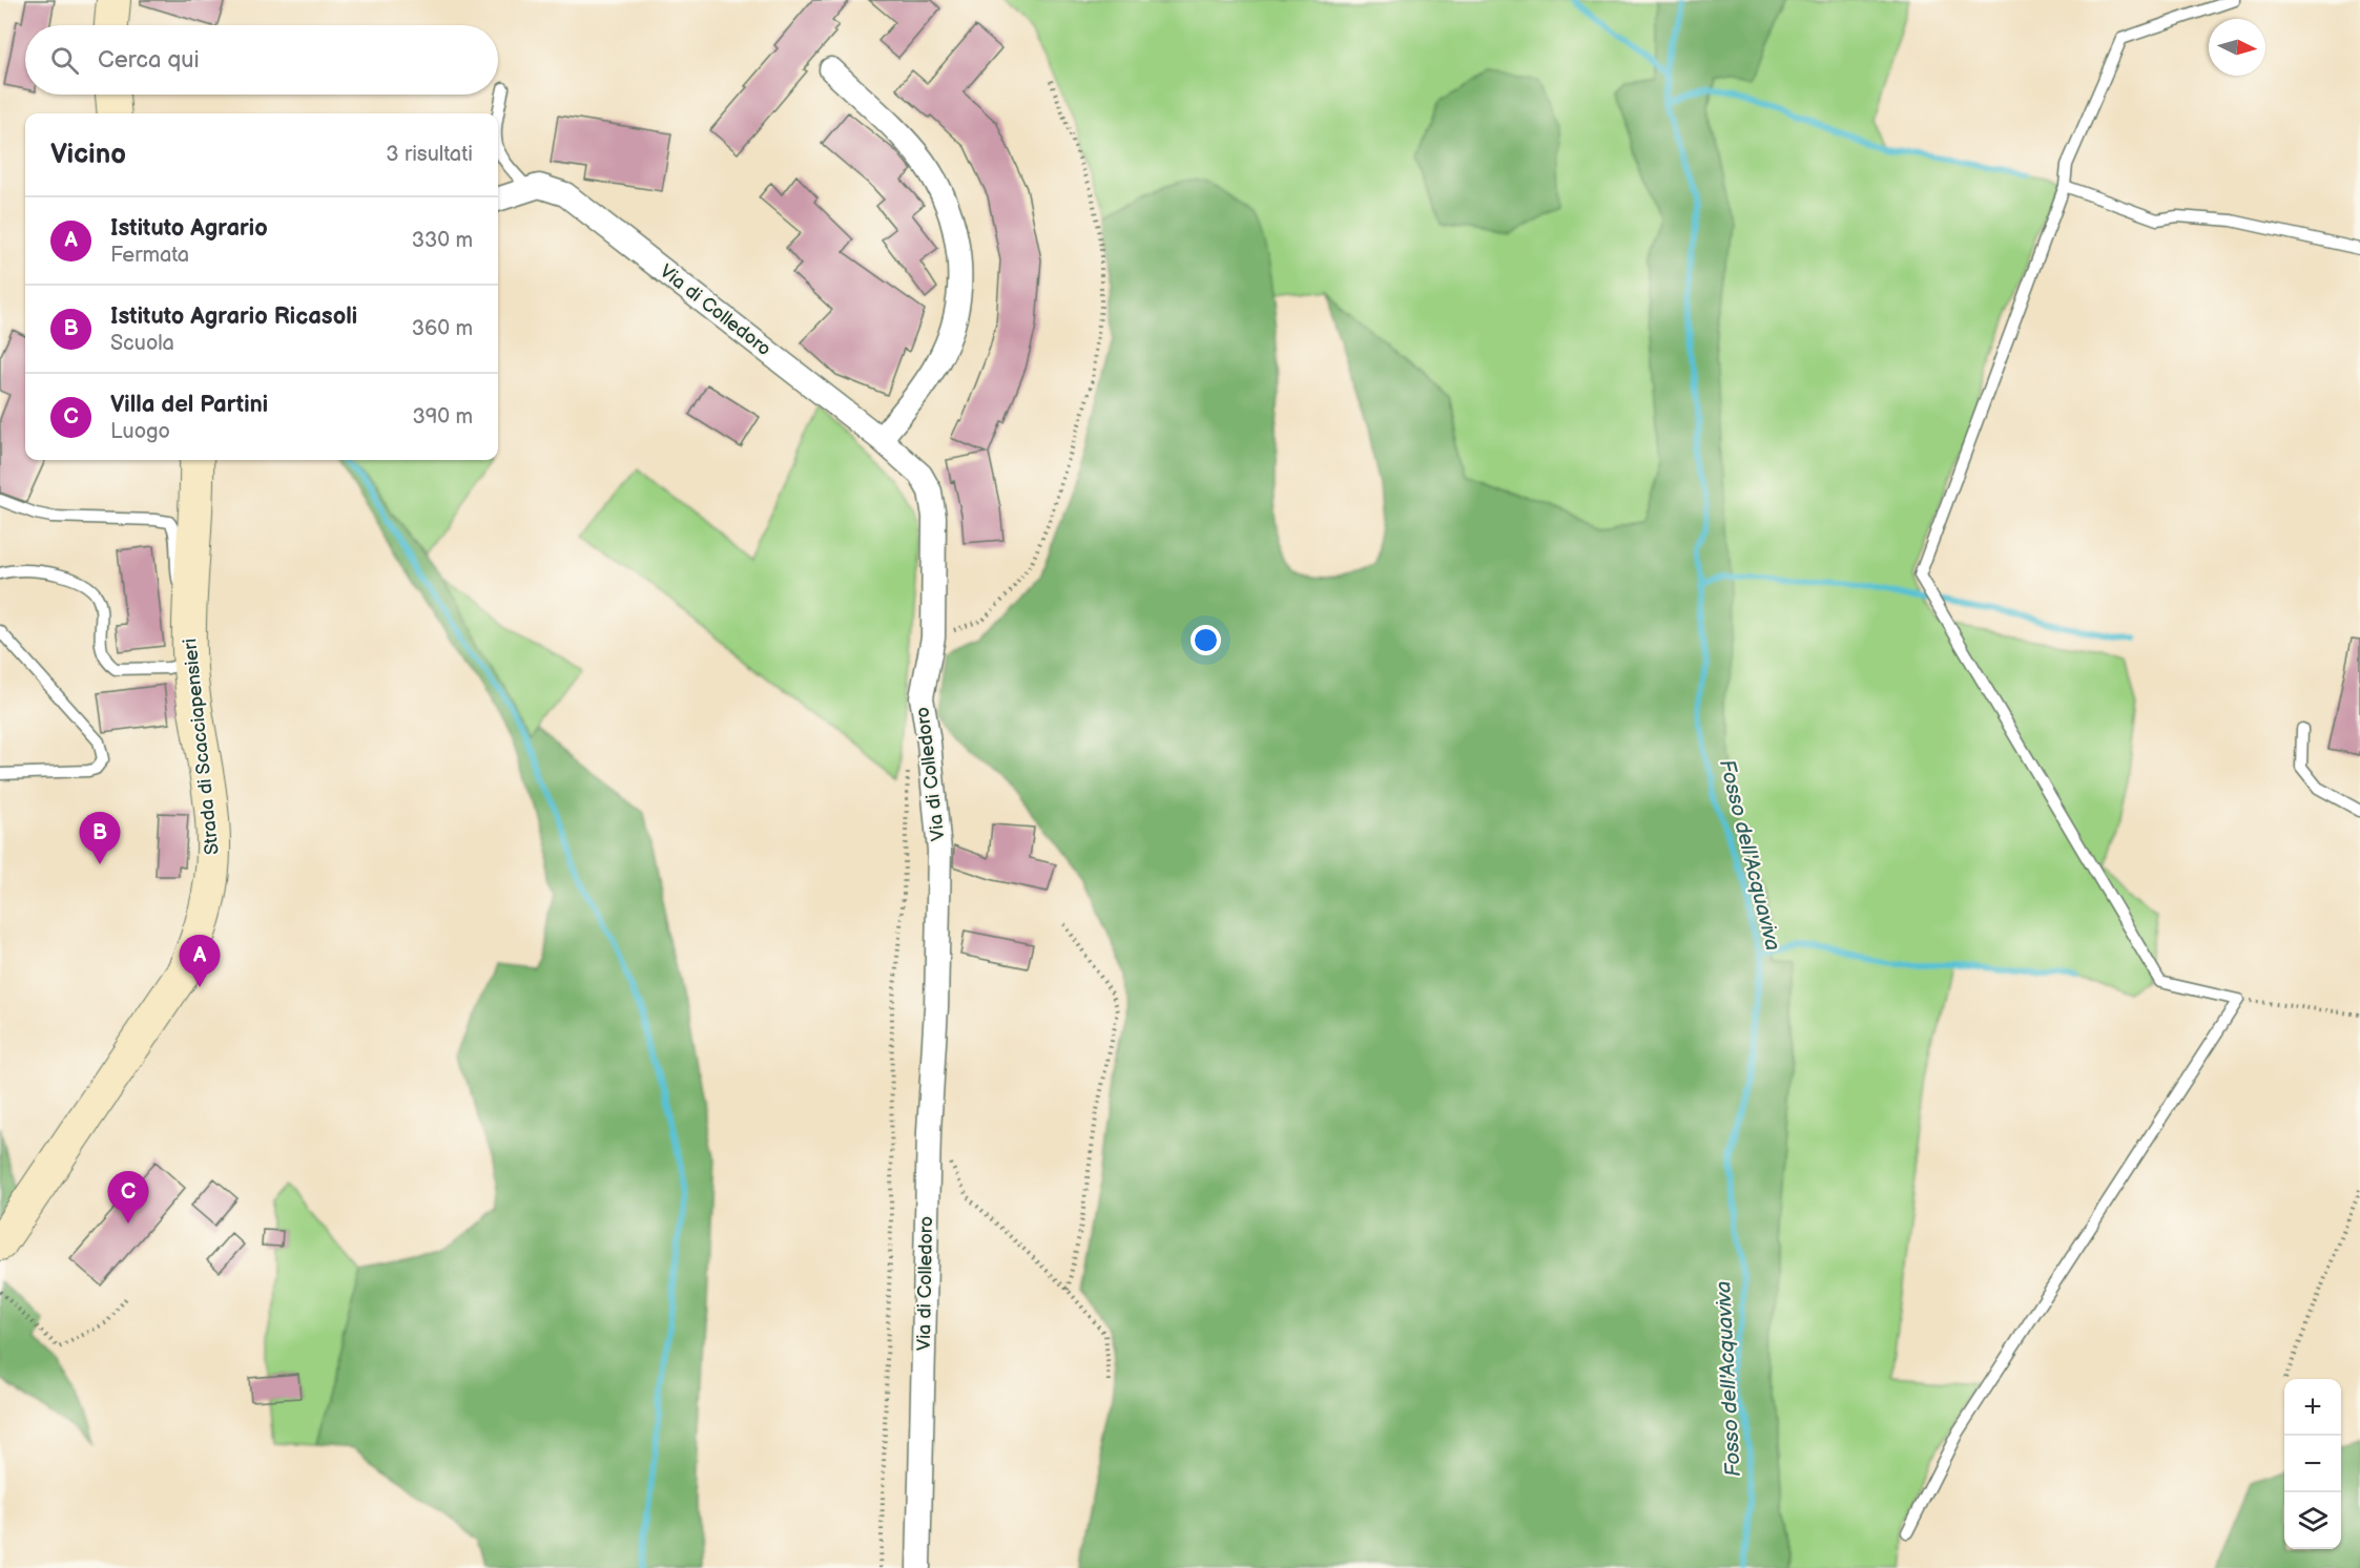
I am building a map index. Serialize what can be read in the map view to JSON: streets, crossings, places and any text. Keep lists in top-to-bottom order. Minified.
{"streets":{"street":["Via di Colledoro","Strada di Scacciapensieri"]},"water":["Fosso dell'Acquaviva"],"north":"right","page":{"search":"Cerca qui","heading":["Vicino","3 risultati"],"list":[{"mark":"A","name":"Istituto Agrario","note":"Fermata","value":"330 m"},{"mark":"B","name":"Istituto Agrario Ricasoli","note":"Scuola","value":"360 m"},{"mark":"C","name":"Villa del Partini","note":"Luogo","value":"390 m"}],"pins":["B","A","C"],"map_buttons":["+","−"]}}
